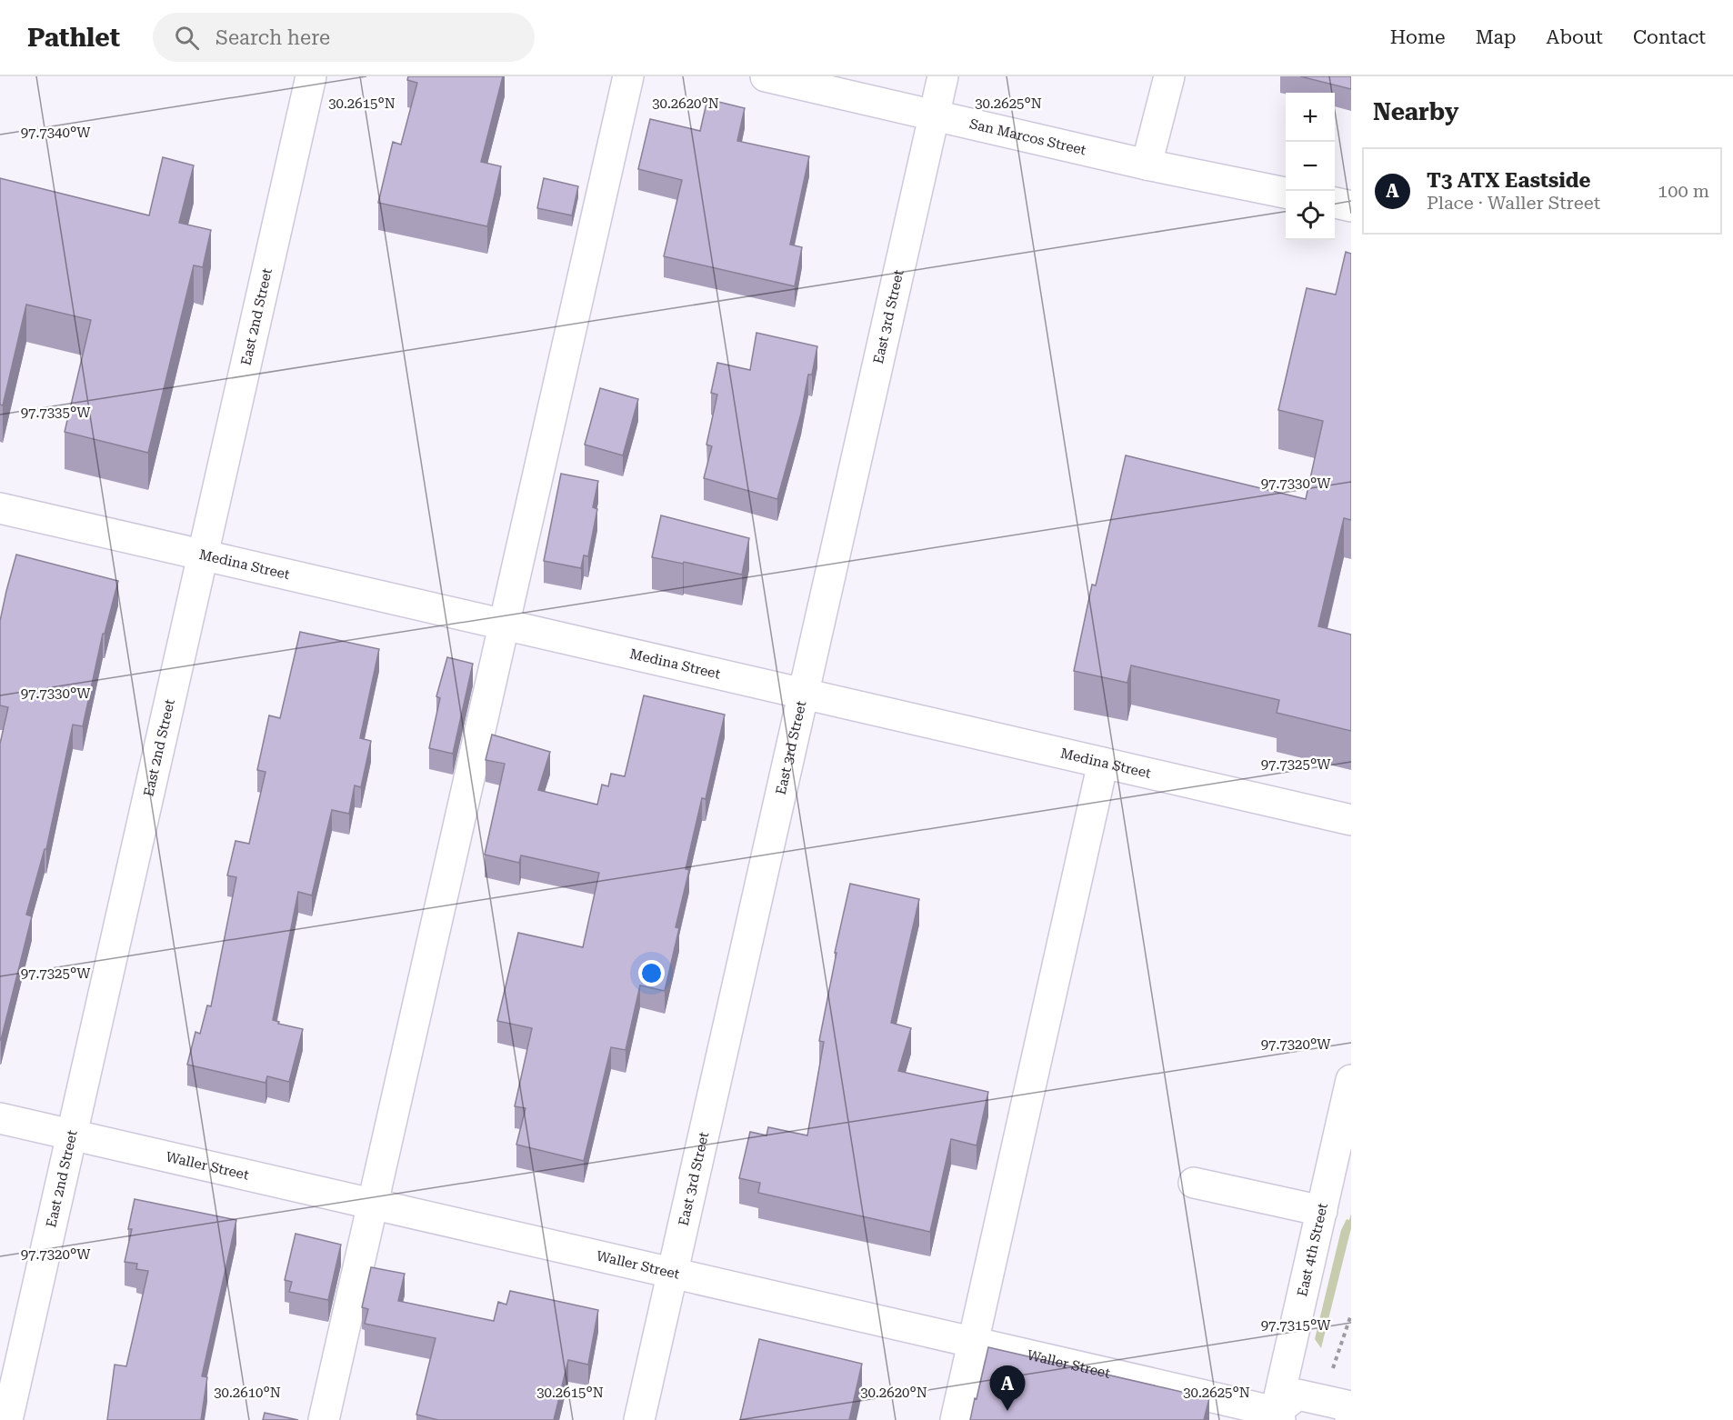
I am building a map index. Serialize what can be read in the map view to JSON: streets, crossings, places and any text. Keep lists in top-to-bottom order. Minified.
{"streets":{"street":["San Marcos Street","East 2nd Street","East 3rd Street","Medina Street","Waller Street","East 4th Street"]},"crossings":[["San Marcos Street","East 3rd Street"],["East 2nd Street","Medina Street"],["East 2nd Street","Waller Street"],["East 3rd Street","Medina Street"],["East 3rd Street","Waller Street"],["Waller Street","East 4th Street"]],"page":{"header":"Pathlet","search":"Search here","nav":["Home","Map","About","Contact"],"heading":"Nearby","map_buttons":["+","−"],"list":[{"mark":"A","name":"T3 ATX Eastside","note":"Place · Waller Street","value":"100 m"}],"pins":"A"},"coordinates":["30.2620°N","30.2615°N","30.2625°N","97.7340°W","97.7335°W","97.7330°W","97.7325°W","97.7320°W","97.7315°W","30.2610°N"]}
